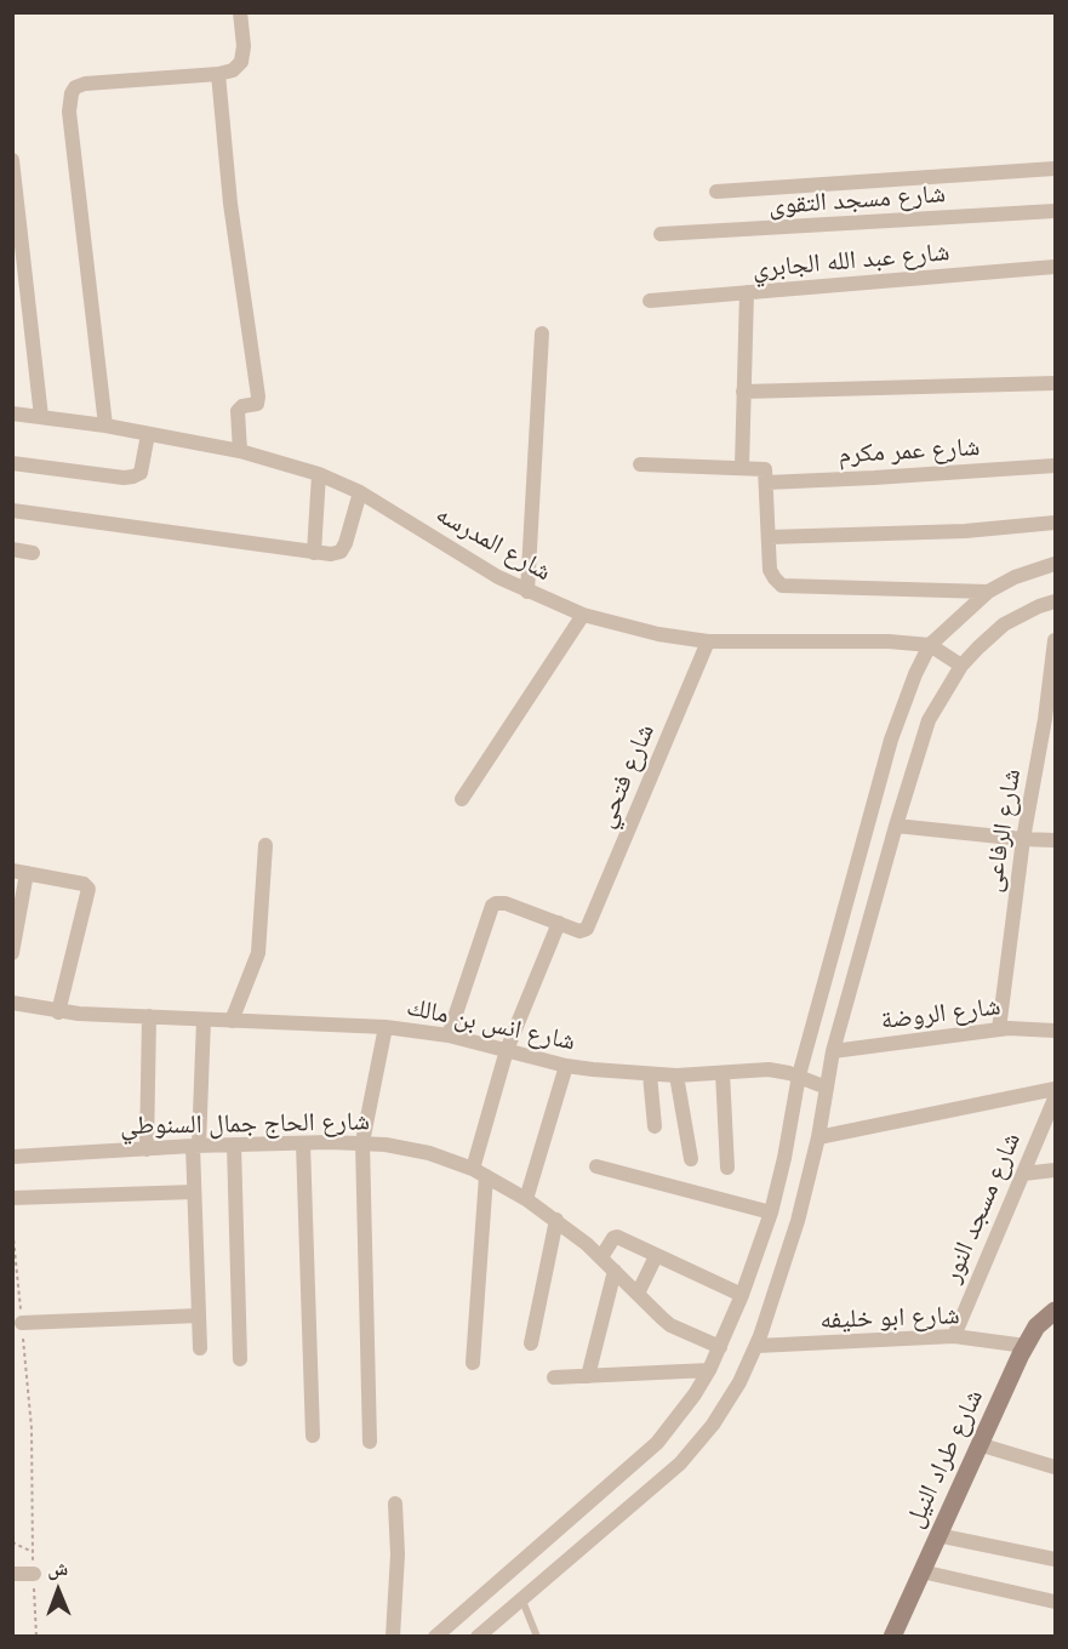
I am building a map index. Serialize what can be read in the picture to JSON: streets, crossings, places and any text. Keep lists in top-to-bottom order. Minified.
{"streets":{"street":["شارع مسجد التقوى","شارع عبد الله الجابري","شارع عمر مكرم","شارع المدرسه","شارع فتحي","شارع الرفاعى","شارع الروضة","شارع انس بن مالك","شارع الحاج جمال السنوطي","شارع مسجد النور","شارع ابو خليفه","شارع طراد النيل"]},"crossings":[["شارع المدرسه","شارع فتحي"],["شارع الرفاعى","شارع الروضة"],["شارع مسجد النور","شارع ابو خليفه"],["شارع ابو خليفه","شارع طراد النيل"]],"north":"top"}
